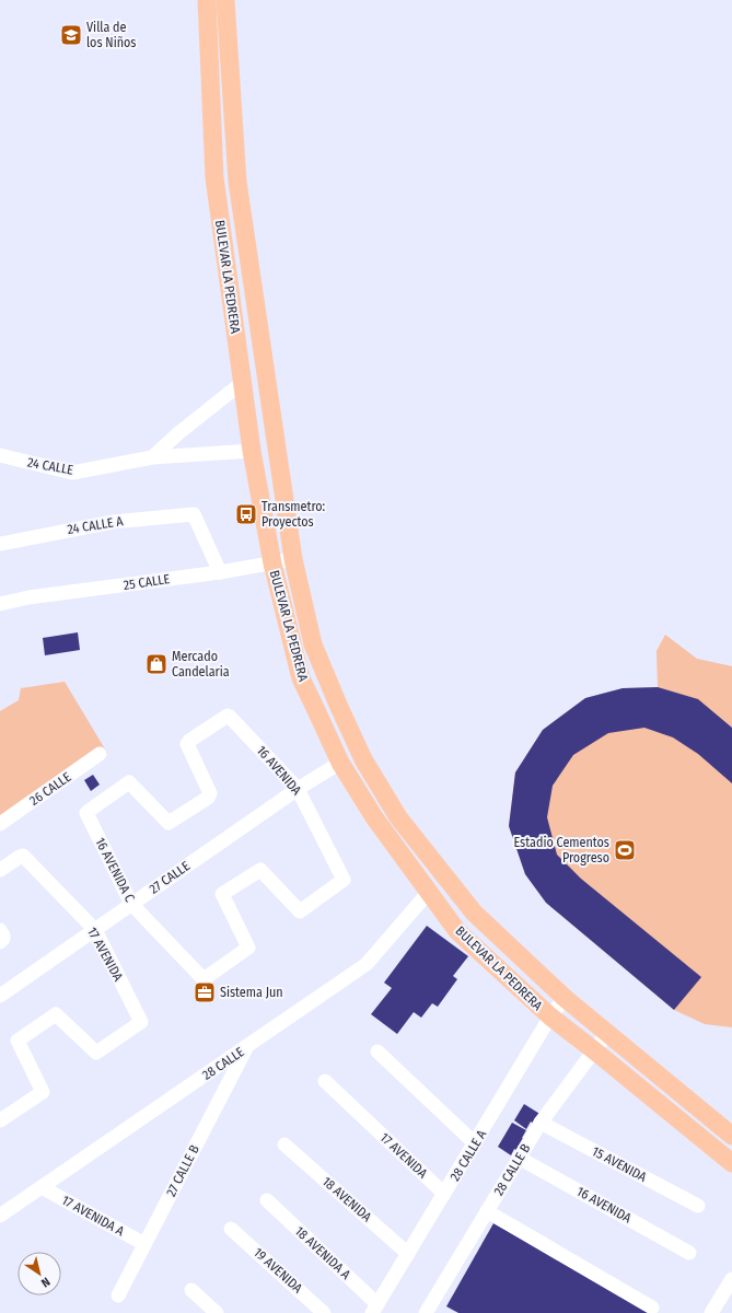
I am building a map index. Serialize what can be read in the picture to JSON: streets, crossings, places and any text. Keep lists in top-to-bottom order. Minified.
{"streets":{"main road":["BULEVAR LA PEDRERA"],"street":["24 CALLE","24 CALLE A","25 CALLE","16 AVENIDA","26 CALLE","16 AVENIDA C","27 CALLE","17 AVENIDA","28 CALLE","28 CALLE A","15 AVENIDA","28 CALLE B","27 CALLE B","18 AVENIDA","17 AVENIDA A","18 AVENIDA A","19 AVENIDA"]},"crossings":[["BULEVAR LA PEDRERA","24 CALLE"],["BULEVAR LA PEDRERA","25 CALLE"],["BULEVAR LA PEDRERA","27 CALLE"],["BULEVAR LA PEDRERA","28 CALLE"],["BULEVAR LA PEDRERA","28 CALLE A"],["BULEVAR LA PEDRERA","28 CALLE B"],["24 CALLE A","25 CALLE"],["16 AVENIDA","16 AVENIDA C"],["16 AVENIDA","27 CALLE"],["16 AVENIDA","28 CALLE B"],["16 AVENIDA C","27 CALLE"],["27 CALLE","17 AVENIDA"],["17 AVENIDA","28 CALLE A"],["28 CALLE","27 CALLE B"],["28 CALLE","17 AVENIDA A"],["28 CALLE A","18 AVENIDA"],["28 CALLE A","18 AVENIDA A"],["15 AVENIDA","28 CALLE B"],["27 CALLE B","17 AVENIDA A"]],"places":{"school or university":["Villa de los Niños"],"bus stop":["Transmetro: Proyectos"],"shop":["Mercado Candelaria"],"sports":["Estadio Cementos Progreso"],"office":["Sistema Jun"]},"north":"bottom right"}
